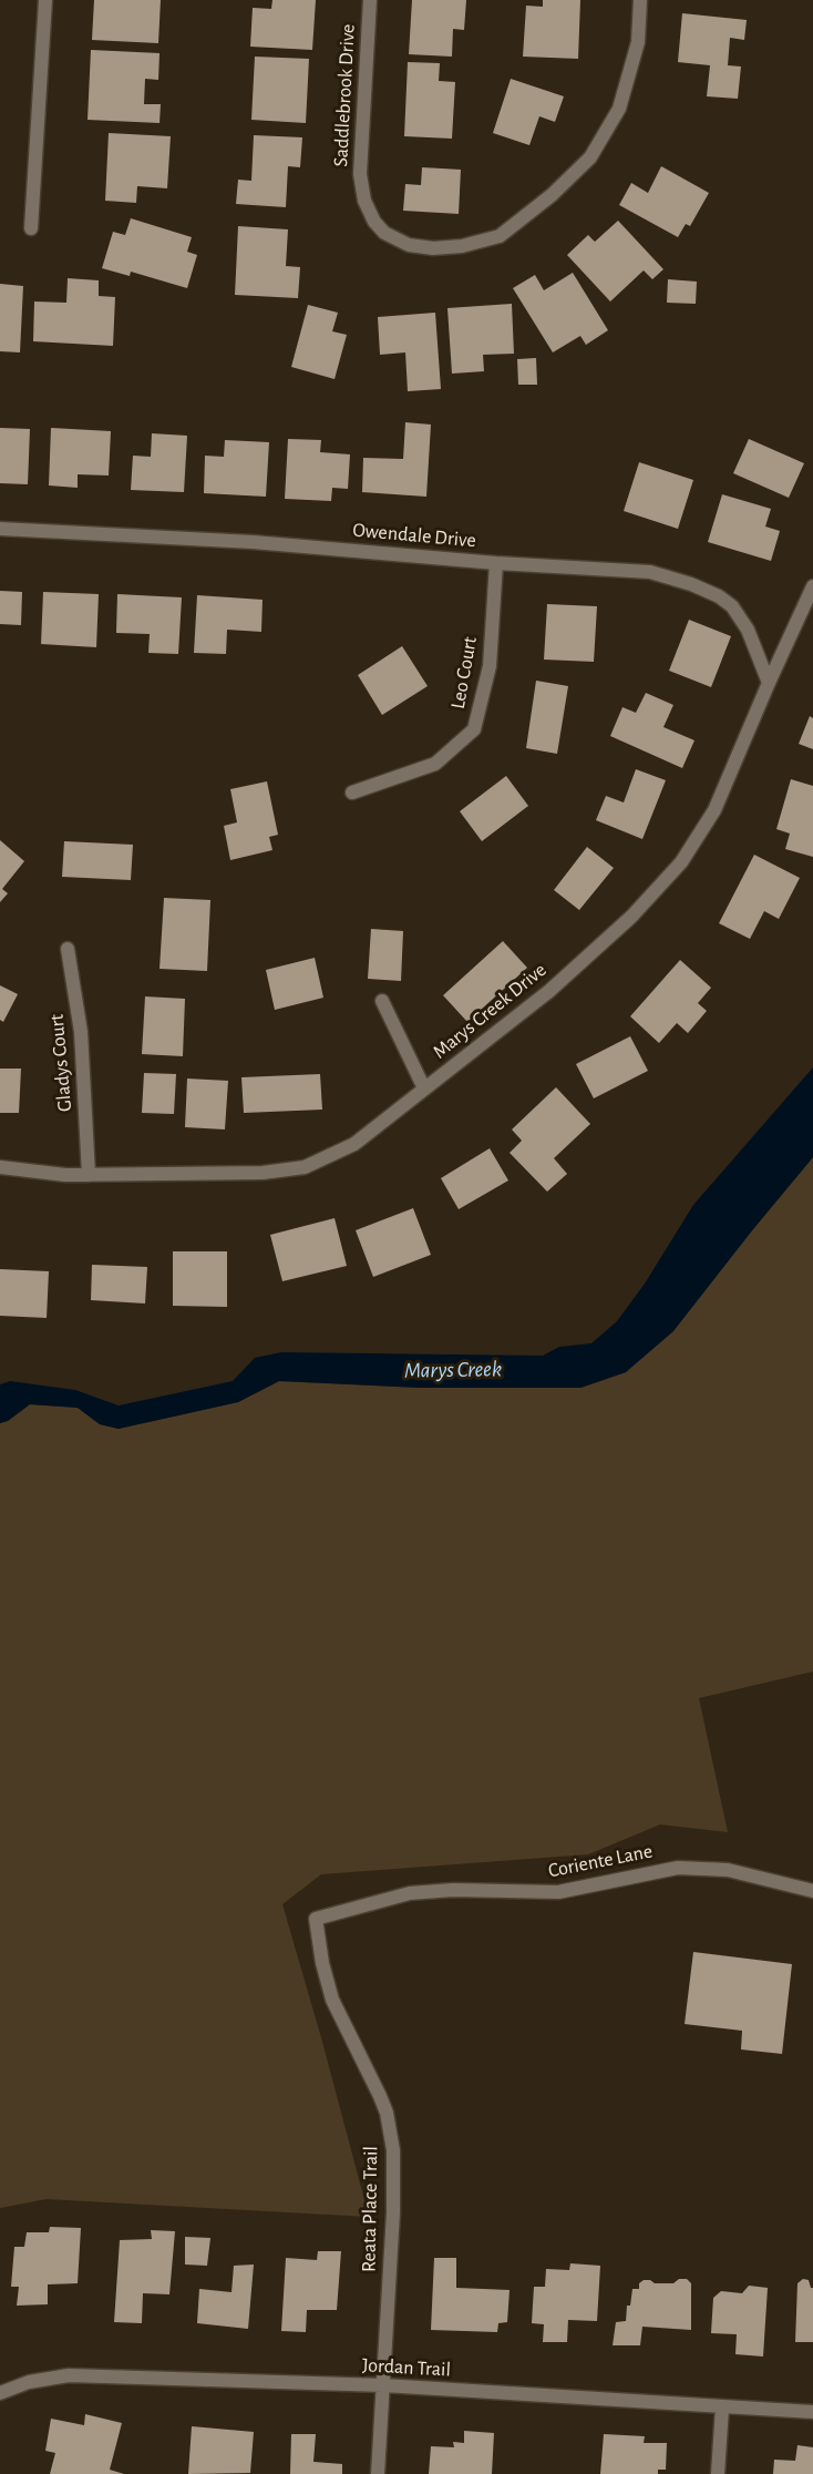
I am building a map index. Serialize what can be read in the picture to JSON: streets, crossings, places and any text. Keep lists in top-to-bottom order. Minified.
{"streets":{"street":["Saddlebrook Drive","Owendale Drive","Leo Court","Marys Creek Drive","Gladys Court","Coriente Lane","Reata Place Trail","Jordan Trail"]},"crossings":[["Owendale Drive","Leo Court"],["Owendale Drive","Marys Creek Drive"],["Marys Creek Drive","Gladys Court"],["Coriente Lane","Reata Place Trail"],["Reata Place Trail","Jordan Trail"]],"water":["Marys Creek"]}
